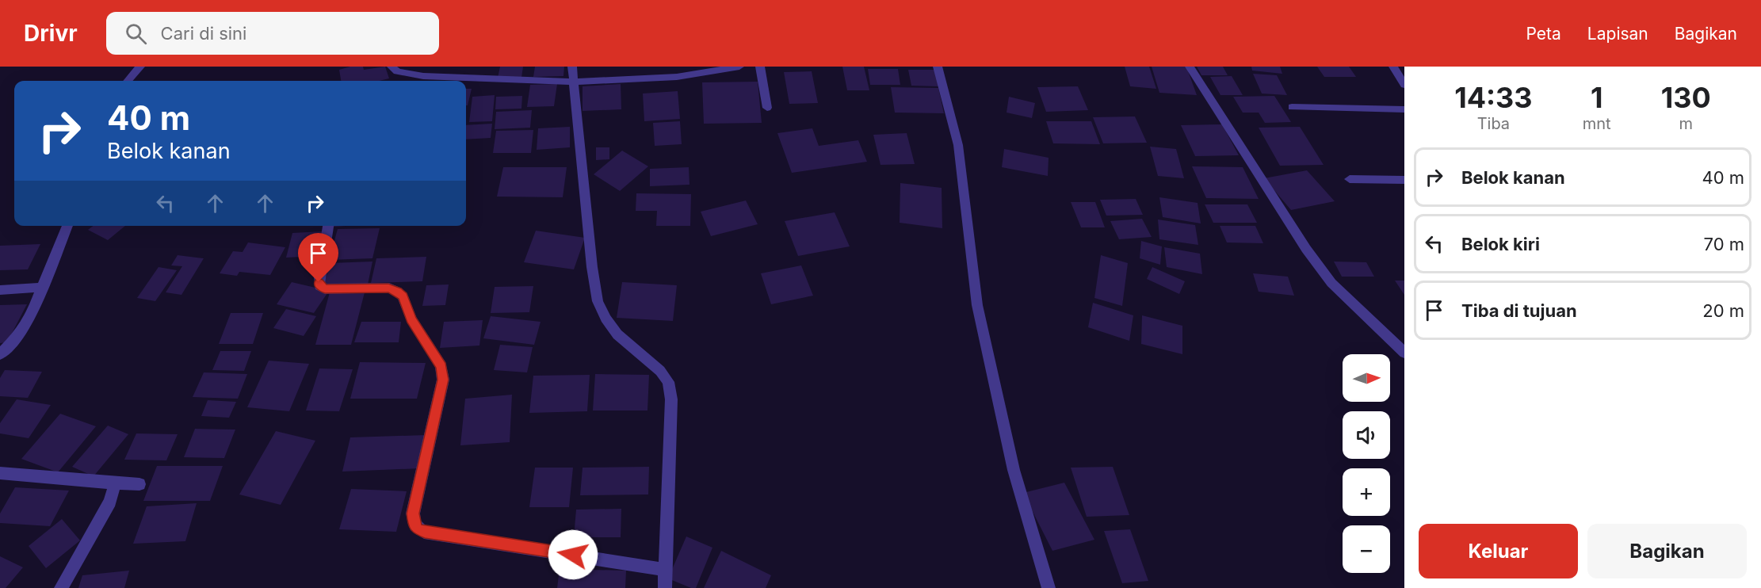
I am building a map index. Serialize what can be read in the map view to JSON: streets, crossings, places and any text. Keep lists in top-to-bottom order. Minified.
{"north":"right","page":{"header":"Drivr","search":"Cari di sini","nav":["Peta","Lapisan","Bagikan"],"eta":["14:33","Tiba","1","mnt","130","m"],"turn":["40 m","Belok kanan"],"list":[{"name":"Belok kanan","value":"40 m"},{"name":"Belok kiri","value":"70 m"},{"name":"Tiba di tujuan","value":"20 m"}],"map_buttons":["+","−"],"buttons":["Keluar","Bagikan"]}}
